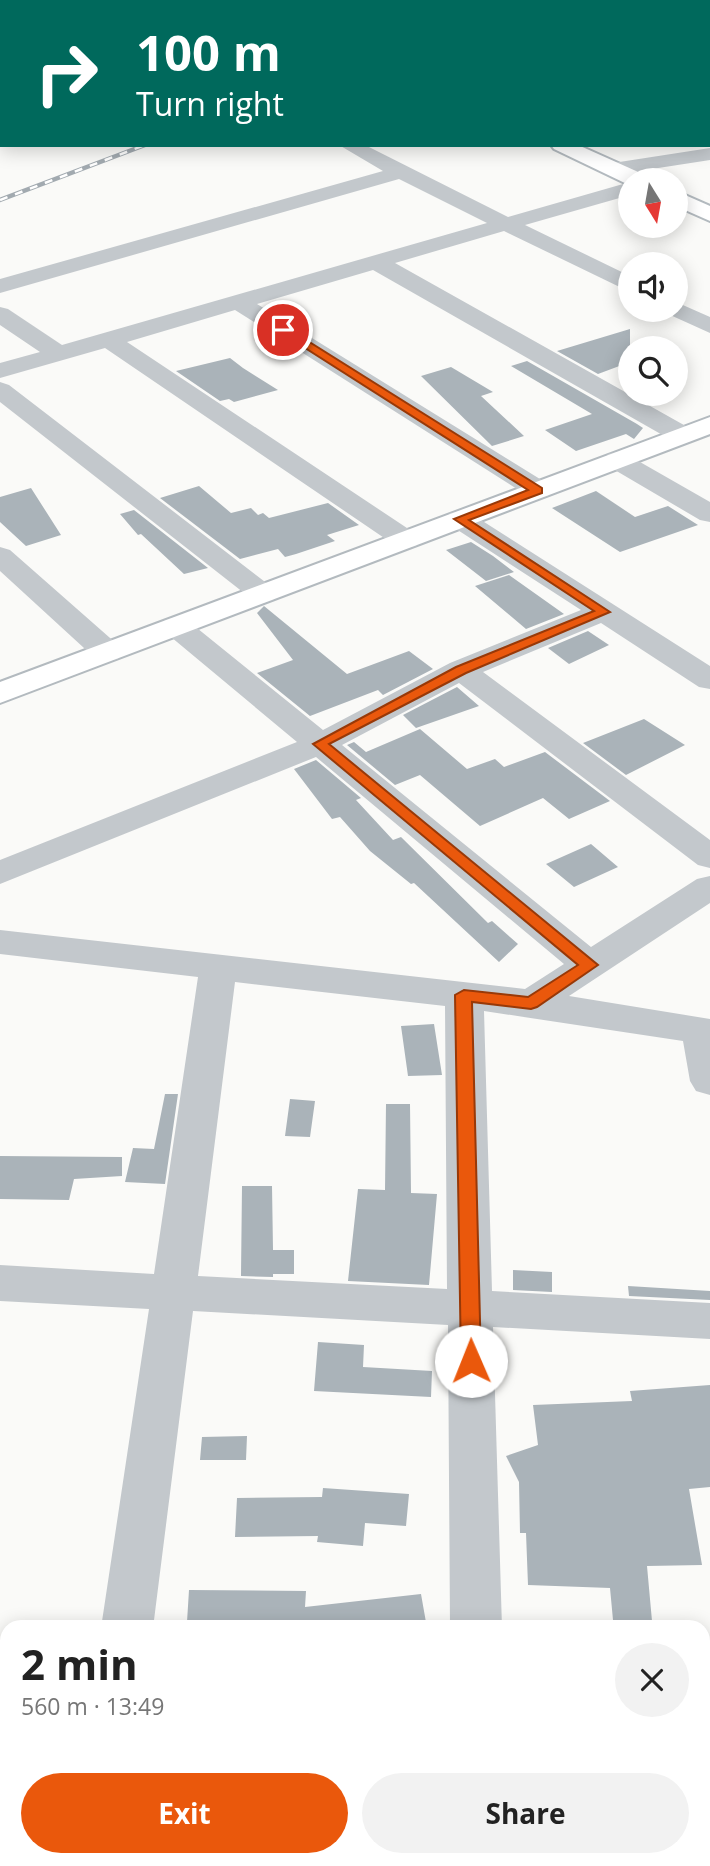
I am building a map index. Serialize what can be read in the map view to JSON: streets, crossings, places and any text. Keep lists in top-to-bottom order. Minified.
{"north":"bottom","page":{"turn":["100 m","Turn right"],"heading":["2 min","560 m · 13:49"],"buttons":["Exit","Share"]}}
